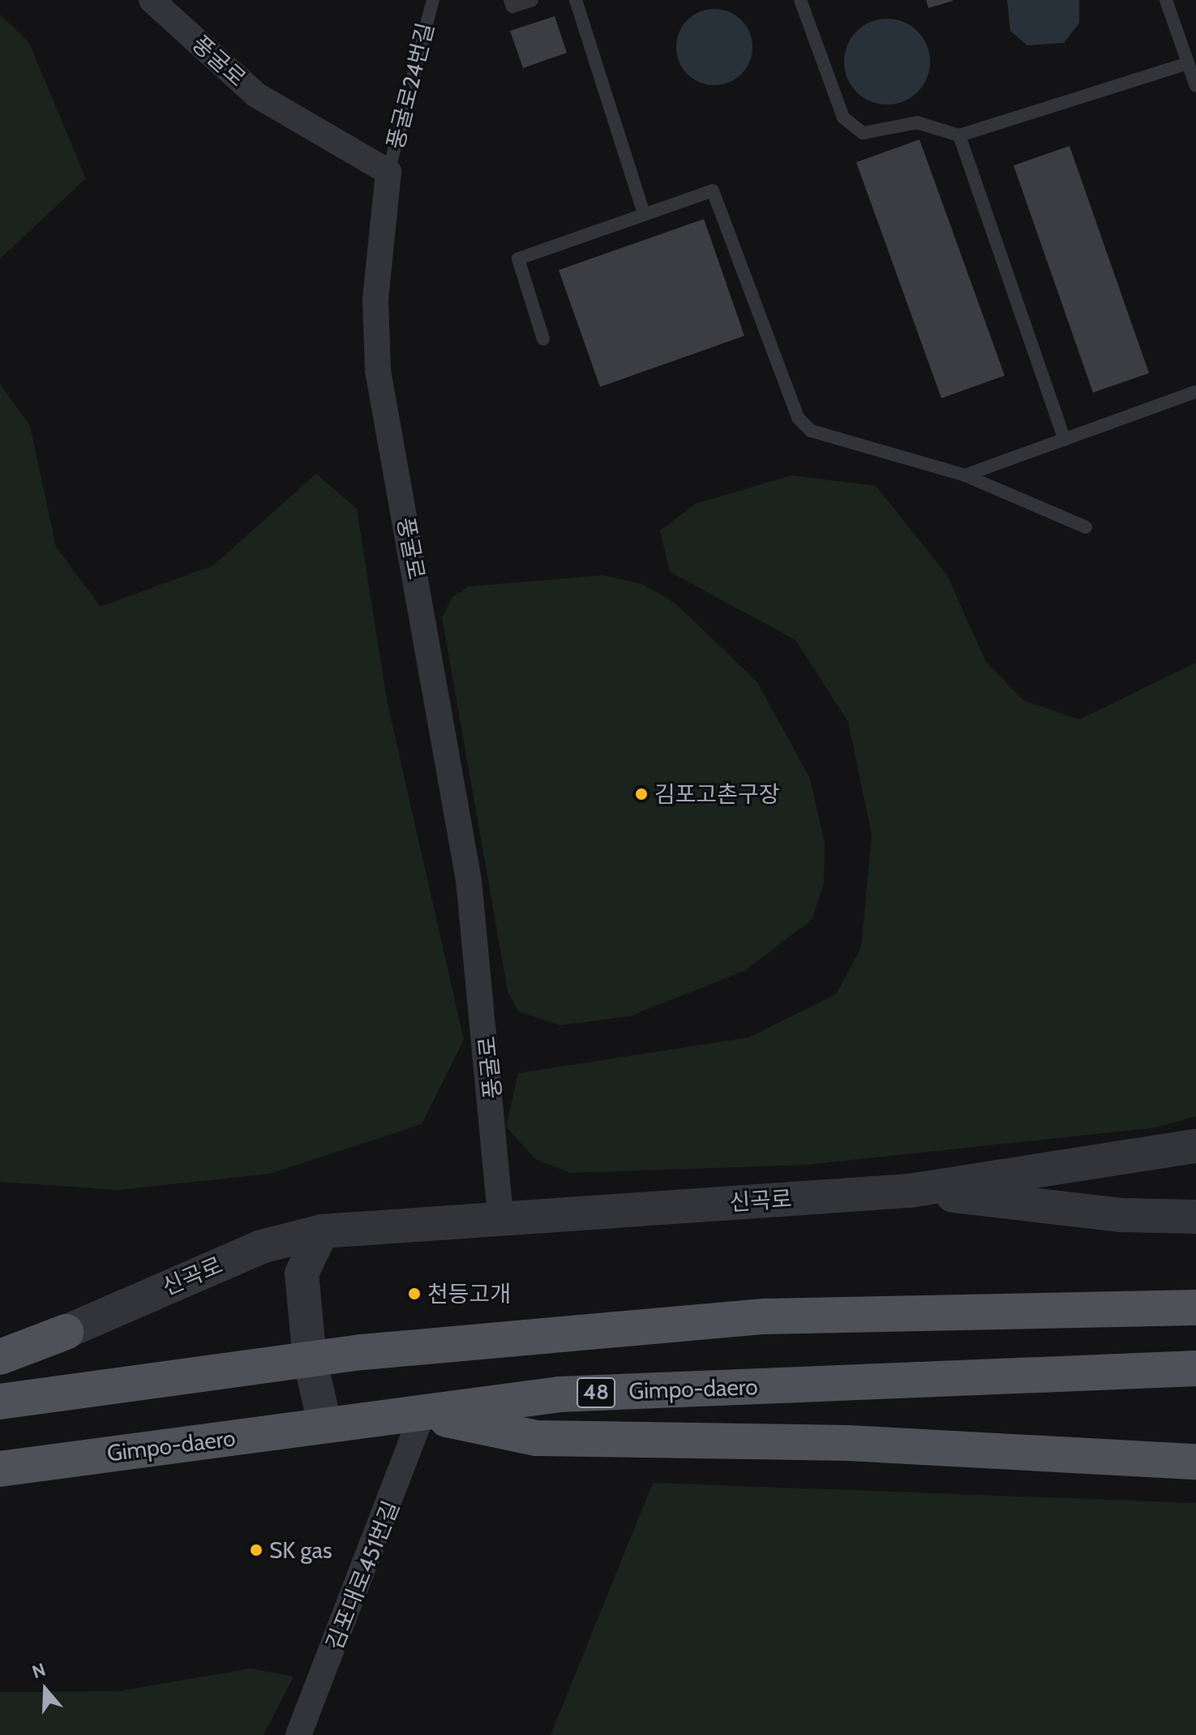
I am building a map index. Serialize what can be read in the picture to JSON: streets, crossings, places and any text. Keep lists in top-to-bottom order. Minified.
{"streets":{"main road":["Gimpo-daero","48"],"street":["풍굴로","신곡로","김포대로451번길"],"lane":["풍굴로24번길"]},"crossings":[["풍굴로","풍굴로24번길"],["풍굴로","신곡로"],["Gimpo-daero","김포대로451번길"]],"places":["김포고촌구장","천등고개","SK gas"],"north":"top"}
